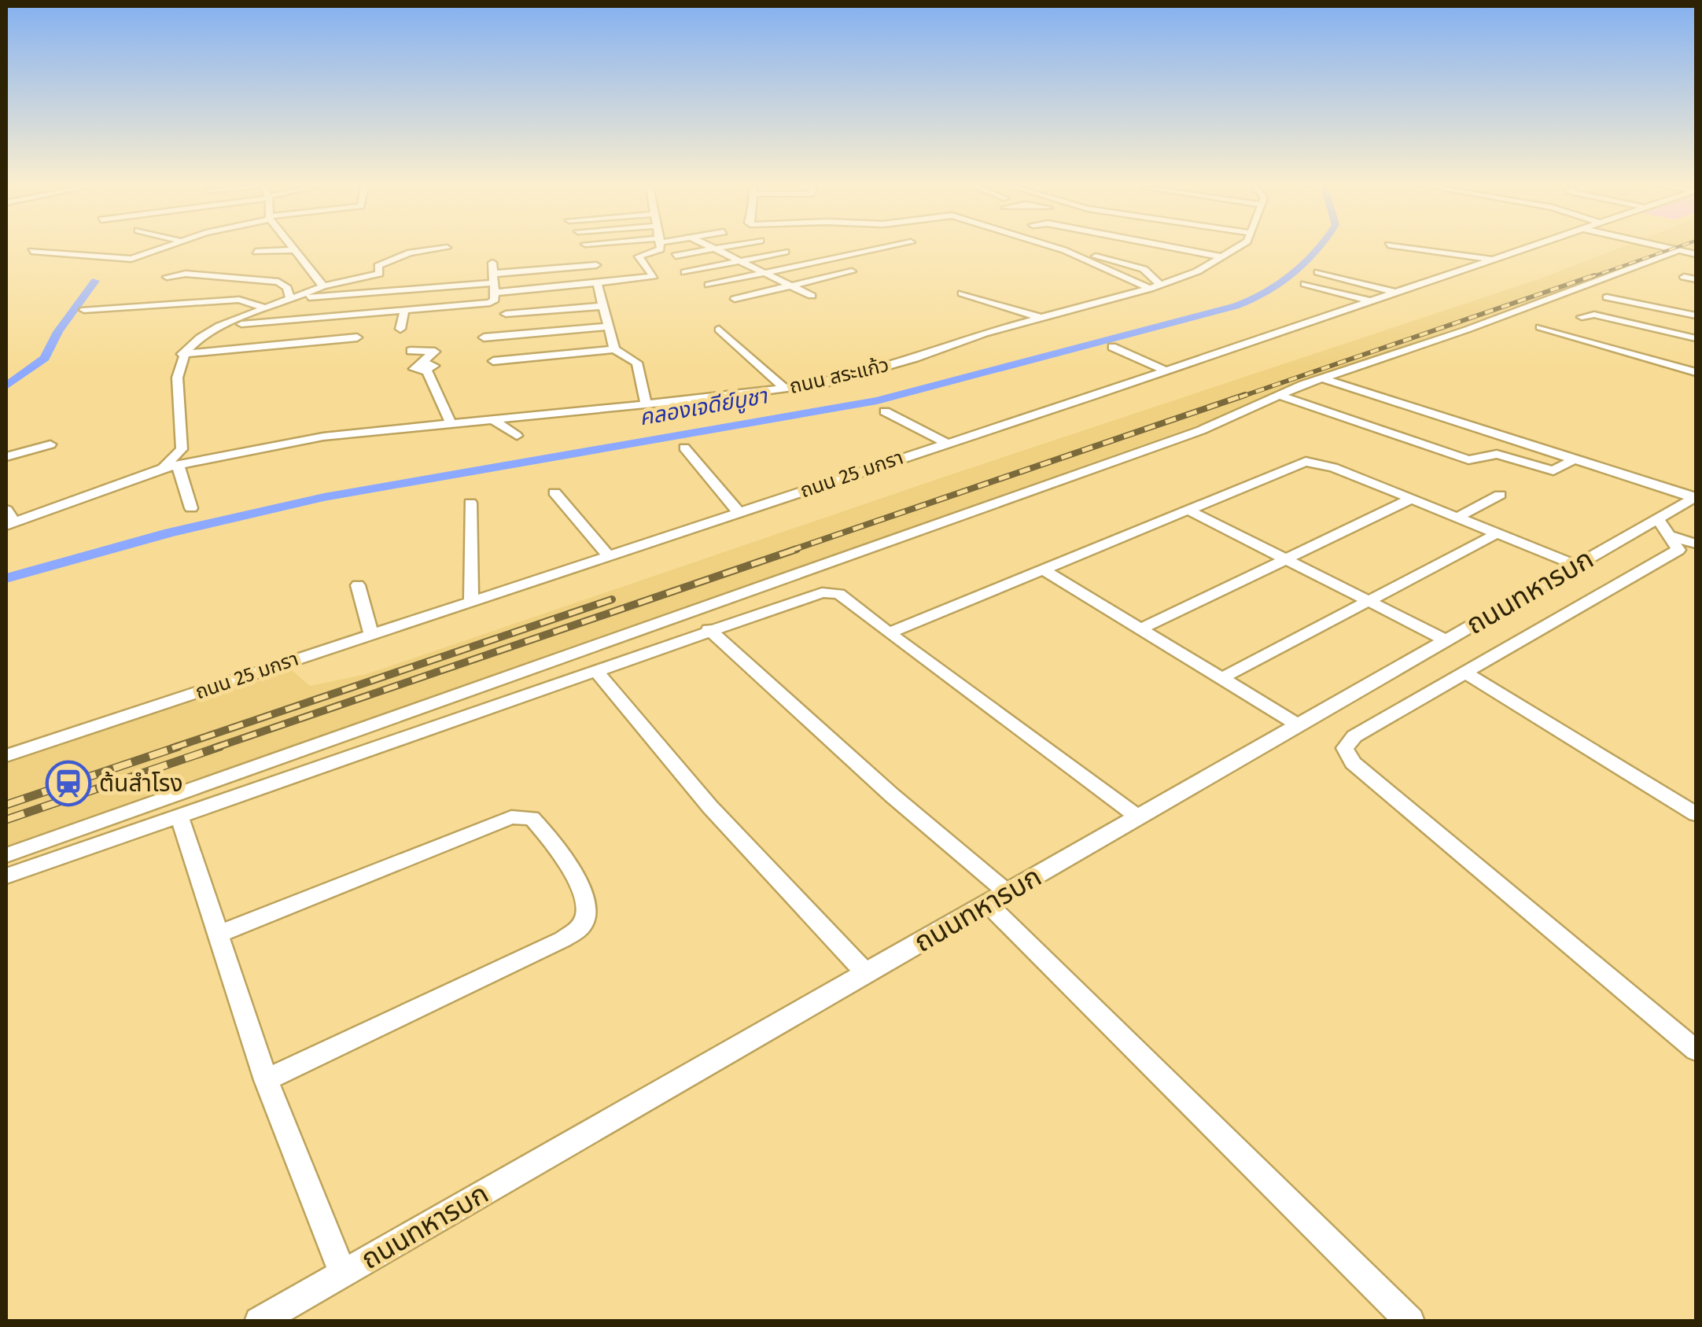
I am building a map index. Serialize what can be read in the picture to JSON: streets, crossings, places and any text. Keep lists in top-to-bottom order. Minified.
{"streets":{"street":["ถนน สระแก้ว","ถนน 25 มกรา","ถนนทหารบก"]},"water":["คลองเจดีย์บูชา"],"places":{"station":["ต้นสำโรง"]}}
